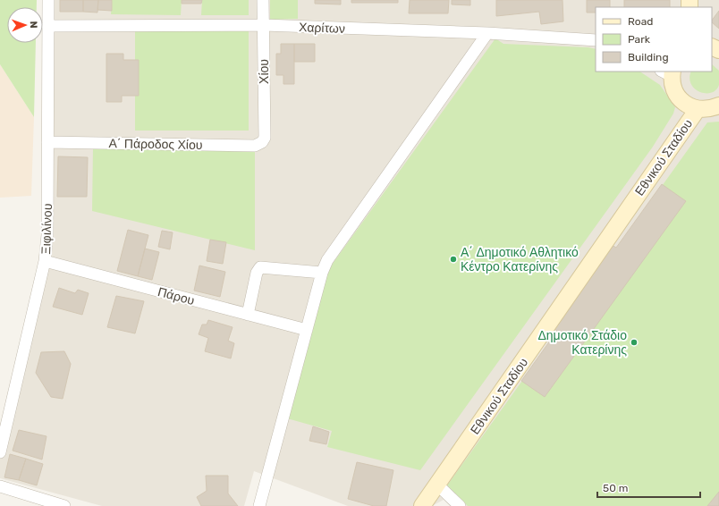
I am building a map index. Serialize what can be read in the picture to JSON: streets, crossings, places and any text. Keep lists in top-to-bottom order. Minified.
{"streets":{"street":["Χαρίτων","Χίου","Α΄ Πάροδος Χίου","Εθνικού Σταδίου","Ξιφιλίνου","Πάρου"]},"crossings":[["Χαρίτων","Χίου"],["Χαρίτων","Ξιφιλίνου"],["Χίου","Α΄ Πάροδος Χίου"],["Α΄ Πάροδος Χίου","Ξιφιλίνου"],["Ξιφιλίνου","Πάρου"]],"places":["Α΄ Δημοτικό Αθλητικό Κέντρο Κατερίνης","Δημοτικό Στάδιο Κατερίνης"],"legend":["Road","Park","Building"],"scale_bar":"50 m","north":"right"}
